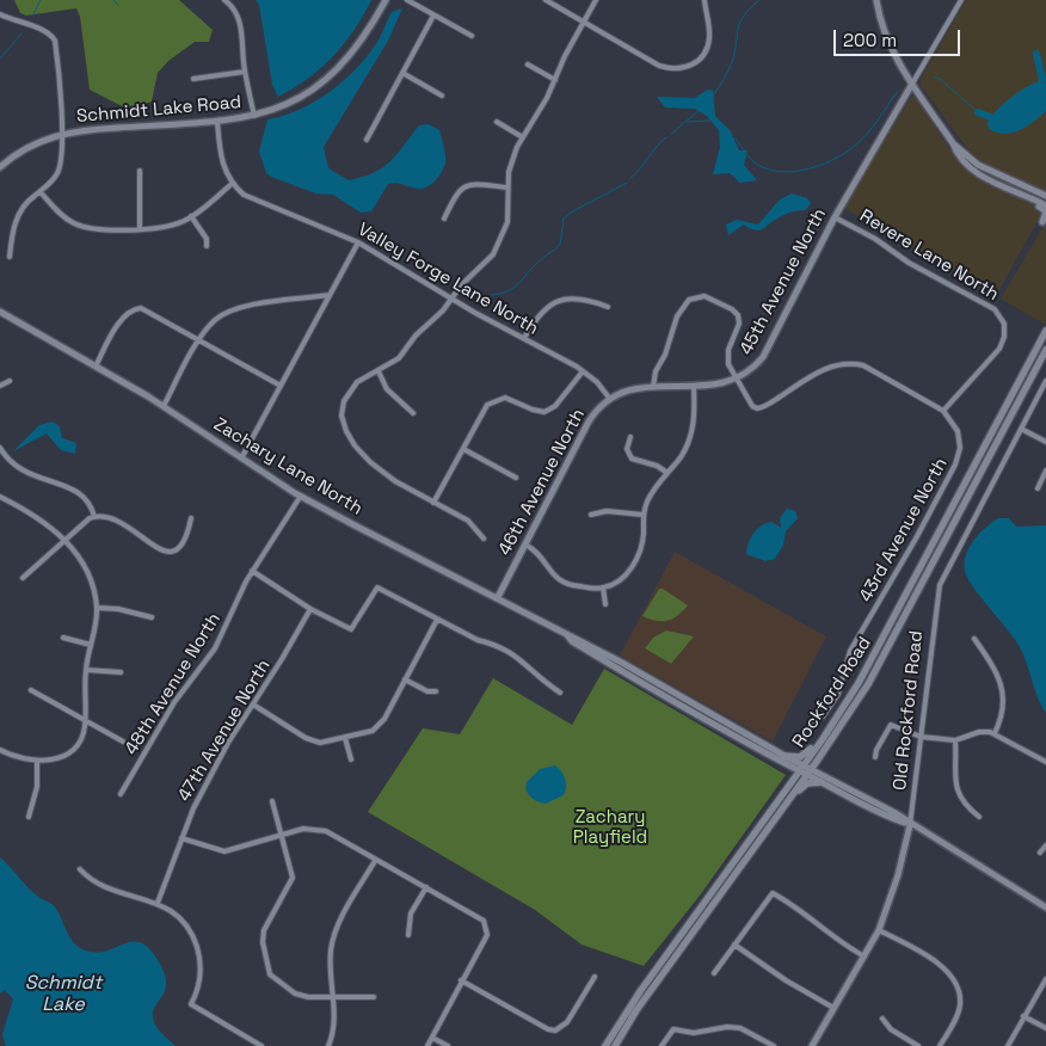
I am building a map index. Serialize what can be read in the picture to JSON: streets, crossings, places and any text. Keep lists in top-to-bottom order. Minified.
{"streets":{"main road":["Rockford Road"],"street":["Schmidt Lake Road","Revere Lane North","Valley Forge Lane North","45th Avenue North","Zachary Lane North","46th Avenue North","43rd Avenue North","48th Avenue North","Old Rockford Road","47th Avenue North"]},"crossings":[["Revere Lane North","45th Avenue North"],["Revere Lane North","43rd Avenue North"],["Valley Forge Lane North","46th Avenue North"],["45th Avenue North","46th Avenue North"],["Zachary Lane North","46th Avenue North"],["Zachary Lane North","48th Avenue North"],["Zachary Lane North","Rockford Road"],["Zachary Lane North","Old Rockford Road"]],"water":["Schmidt Lake"],"parks":["Zachary Playfield"],"scale_bar":"200 m"}
